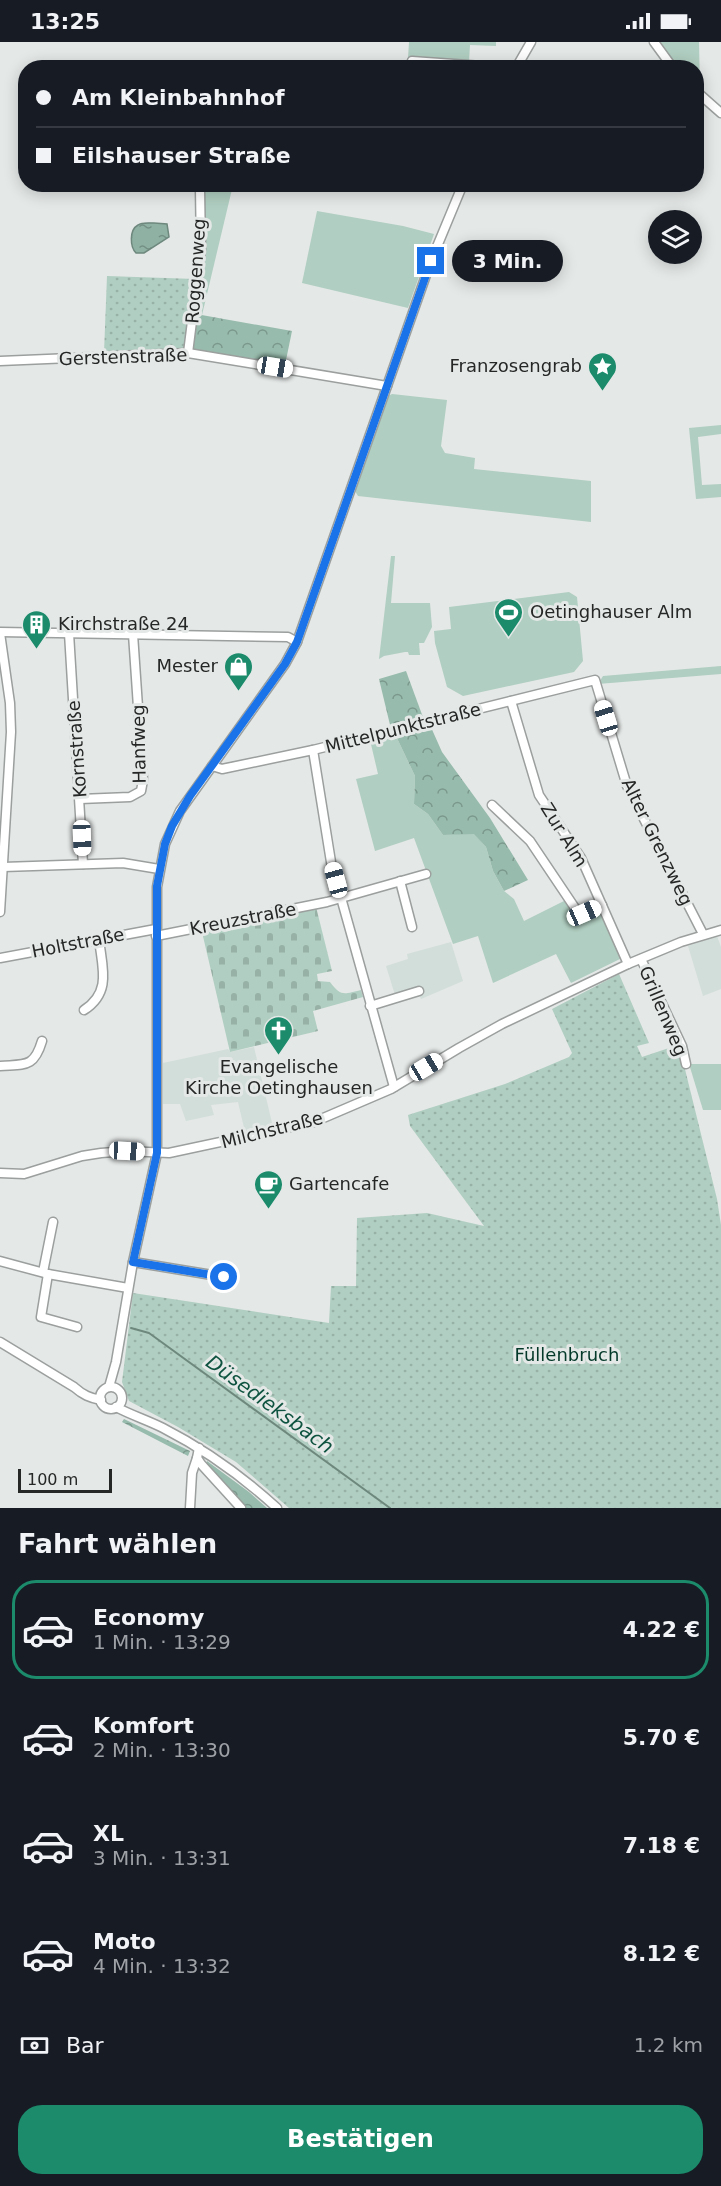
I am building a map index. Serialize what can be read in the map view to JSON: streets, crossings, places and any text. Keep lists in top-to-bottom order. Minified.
{"streets":{"street":["Roggenweg","Gerstenstraße","Mittelpunktstraße","Hanfweg","Kornstraße","Zur Alm","Alter Grenzweg","Kreuzstraße","Holtstraße","Grillenweg","Milchstraße"]},"crossings":[["Roggenweg","Gerstenstraße"],["Mittelpunktstraße","Zur Alm"],["Mittelpunktstraße","Alter Grenzweg"],["Hanfweg","Kornstraße"],["Zur Alm","Milchstraße"],["Alter Grenzweg","Milchstraße"],["Kreuzstraße","Holtstraße"],["Grillenweg","Milchstraße"]],"water":["Düsedieksbach"],"parks":["Füllenbruch"],"places":{"place":["Franzosengrab"],"sports":["Oetinghauser Alm"],"building":["Kirchstraße 24"],"shop":["Mester"],"church":["Evangelische Kirche Oetinghausen"],"cafe":["Gartencafe"]},"scale_bar":"100 m","page":{"status":"13:25","banner":["Am Kleinbahnhof","Eilshauser Straße"],"bubble":"3 Min.","scale":"100 m","heading":"Fahrt wählen","list":[{"name":"Economy","note":"1 Min. · 13:29","value":"4.22 €"},{"name":"Komfort","note":"2 Min. · 13:30","value":"5.70 €"},{"name":"XL","note":"3 Min. · 13:31","value":"7.18 €"},{"name":"Moto","note":"4 Min. · 13:32","value":"8.12 €"}],"pay":["Bar","1.2 km"],"buttons":"Bestätigen"}}
